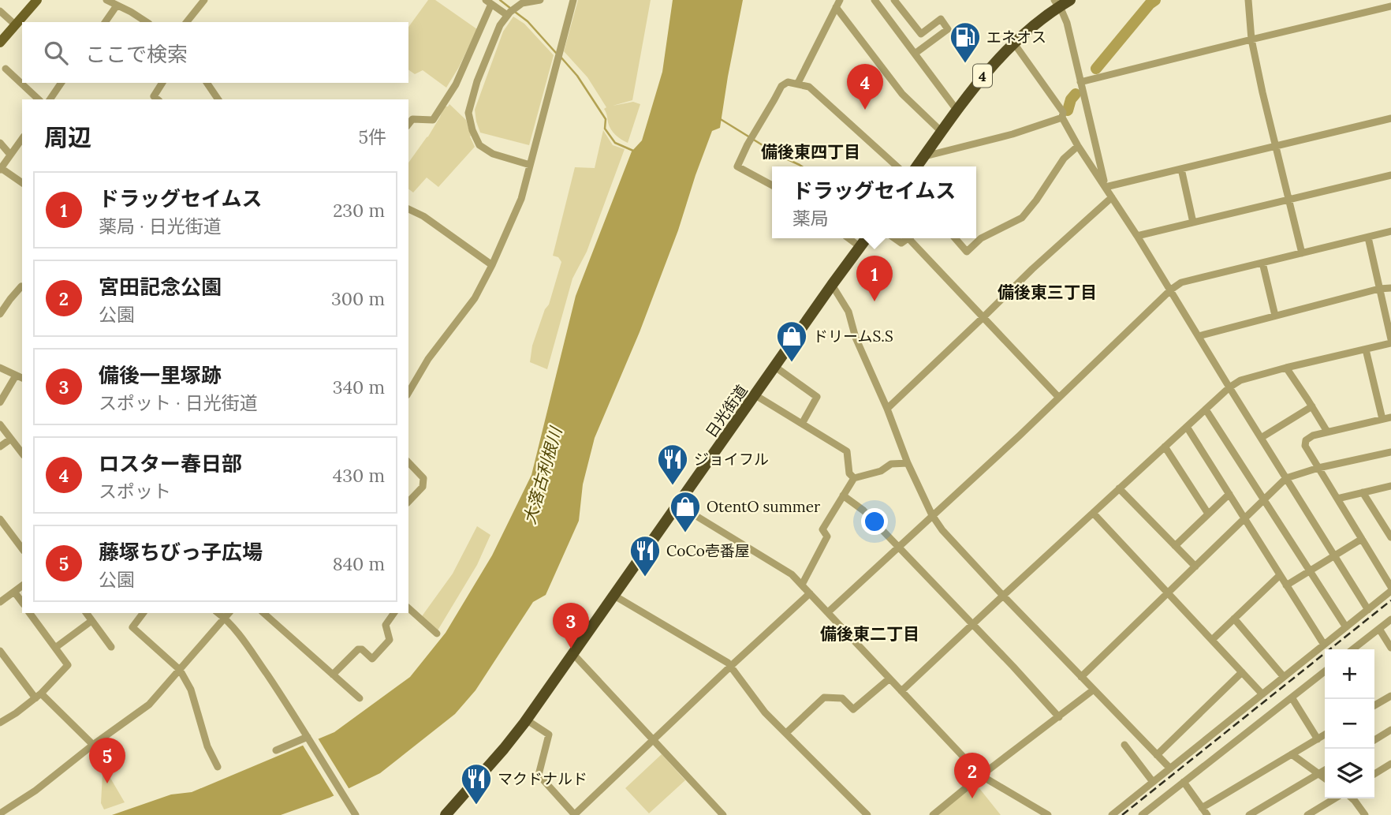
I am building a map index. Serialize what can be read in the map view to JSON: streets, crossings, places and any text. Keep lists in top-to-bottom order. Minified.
{"streets":{"highway":["4","日光街道"]},"districts":["備後東四丁目","備後東三丁目","備後東二丁目"],"water":["大落古利根川"],"places":{"fuel station":["エネオス"],"shop":["ドリームS.S","OtentO summer"],"restaurant":["ジョイフル","CoCo壱番屋","マクドナルド"]},"page":{"search":"ここで検索","pins":["4","1","3","5","2"],"heading":["周辺","5件"],"popup":["ドラッグセイムス","薬局"],"list":[{"mark":"1","name":"ドラッグセイムス","note":"薬局 · 日光街道","value":"230 m"},{"mark":"2","name":"宮田記念公園","note":"公園","value":"300 m"},{"mark":"3","name":"備後一里塚跡","note":"スポット · 日光街道","value":"340 m"},{"mark":"4","name":"ロスター春日部","note":"スポット","value":"430 m"},{"mark":"5","name":"藤塚ちびっ子広場","note":"公園","value":"840 m"}],"map_buttons":["+","−"]}}
